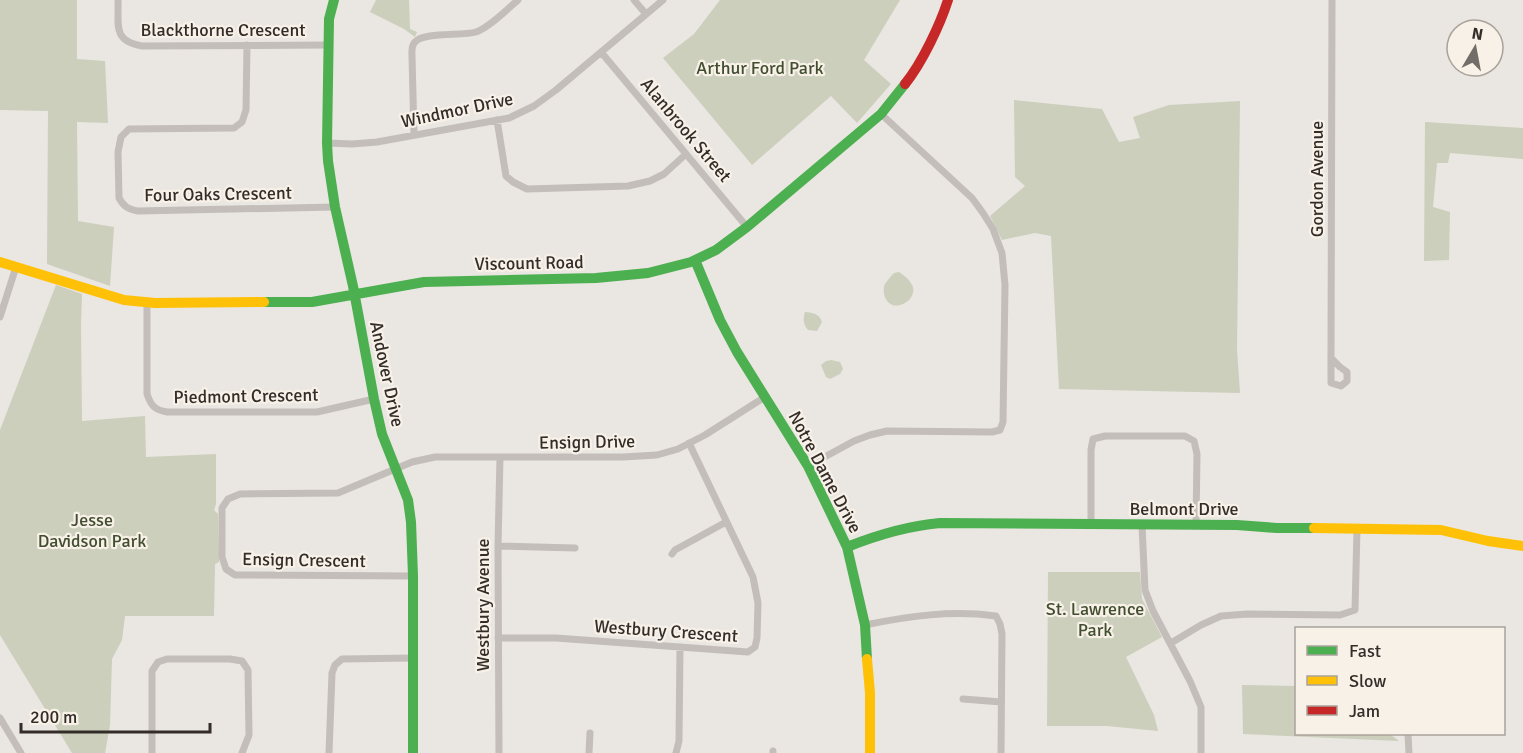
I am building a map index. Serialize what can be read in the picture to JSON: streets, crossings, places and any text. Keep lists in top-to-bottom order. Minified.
{"streets":{"street":["Blackthorne Crescent","Windmor Drive","Alanbrook Street","Gordon Avenue","Four Oaks Crescent","Viscount Road","Andover Drive","Piedmont Crescent","Ensign Drive","Notre Dame Drive","Belmont Drive","Ensign Crescent","Westbury Avenue","Westbury Crescent"]},"crossings":[["Blackthorne Crescent","Four Oaks Crescent"],["Blackthorne Crescent","Andover Drive"],["Windmor Drive","Alanbrook Street"],["Windmor Drive","Andover Drive"],["Alanbrook Street","Viscount Road"],["Four Oaks Crescent","Andover Drive"],["Viscount Road","Andover Drive"],["Viscount Road","Piedmont Crescent"],["Viscount Road","Notre Dame Drive"],["Andover Drive","Piedmont Crescent"],["Andover Drive","Ensign Drive"],["Andover Drive","Ensign Crescent"],["Ensign Drive","Notre Dame Drive"],["Ensign Drive","Ensign Crescent"],["Ensign Drive","Westbury Avenue"],["Ensign Drive","Westbury Crescent"],["Notre Dame Drive","Belmont Drive"],["Westbury Avenue","Westbury Crescent"]],"parks":["Arthur Ford Park","Jesse Davidson Park","St. Lawrence Park"],"legend":["Fast","Slow","Jam"],"scale_bar":"200 m","north":"top"}
